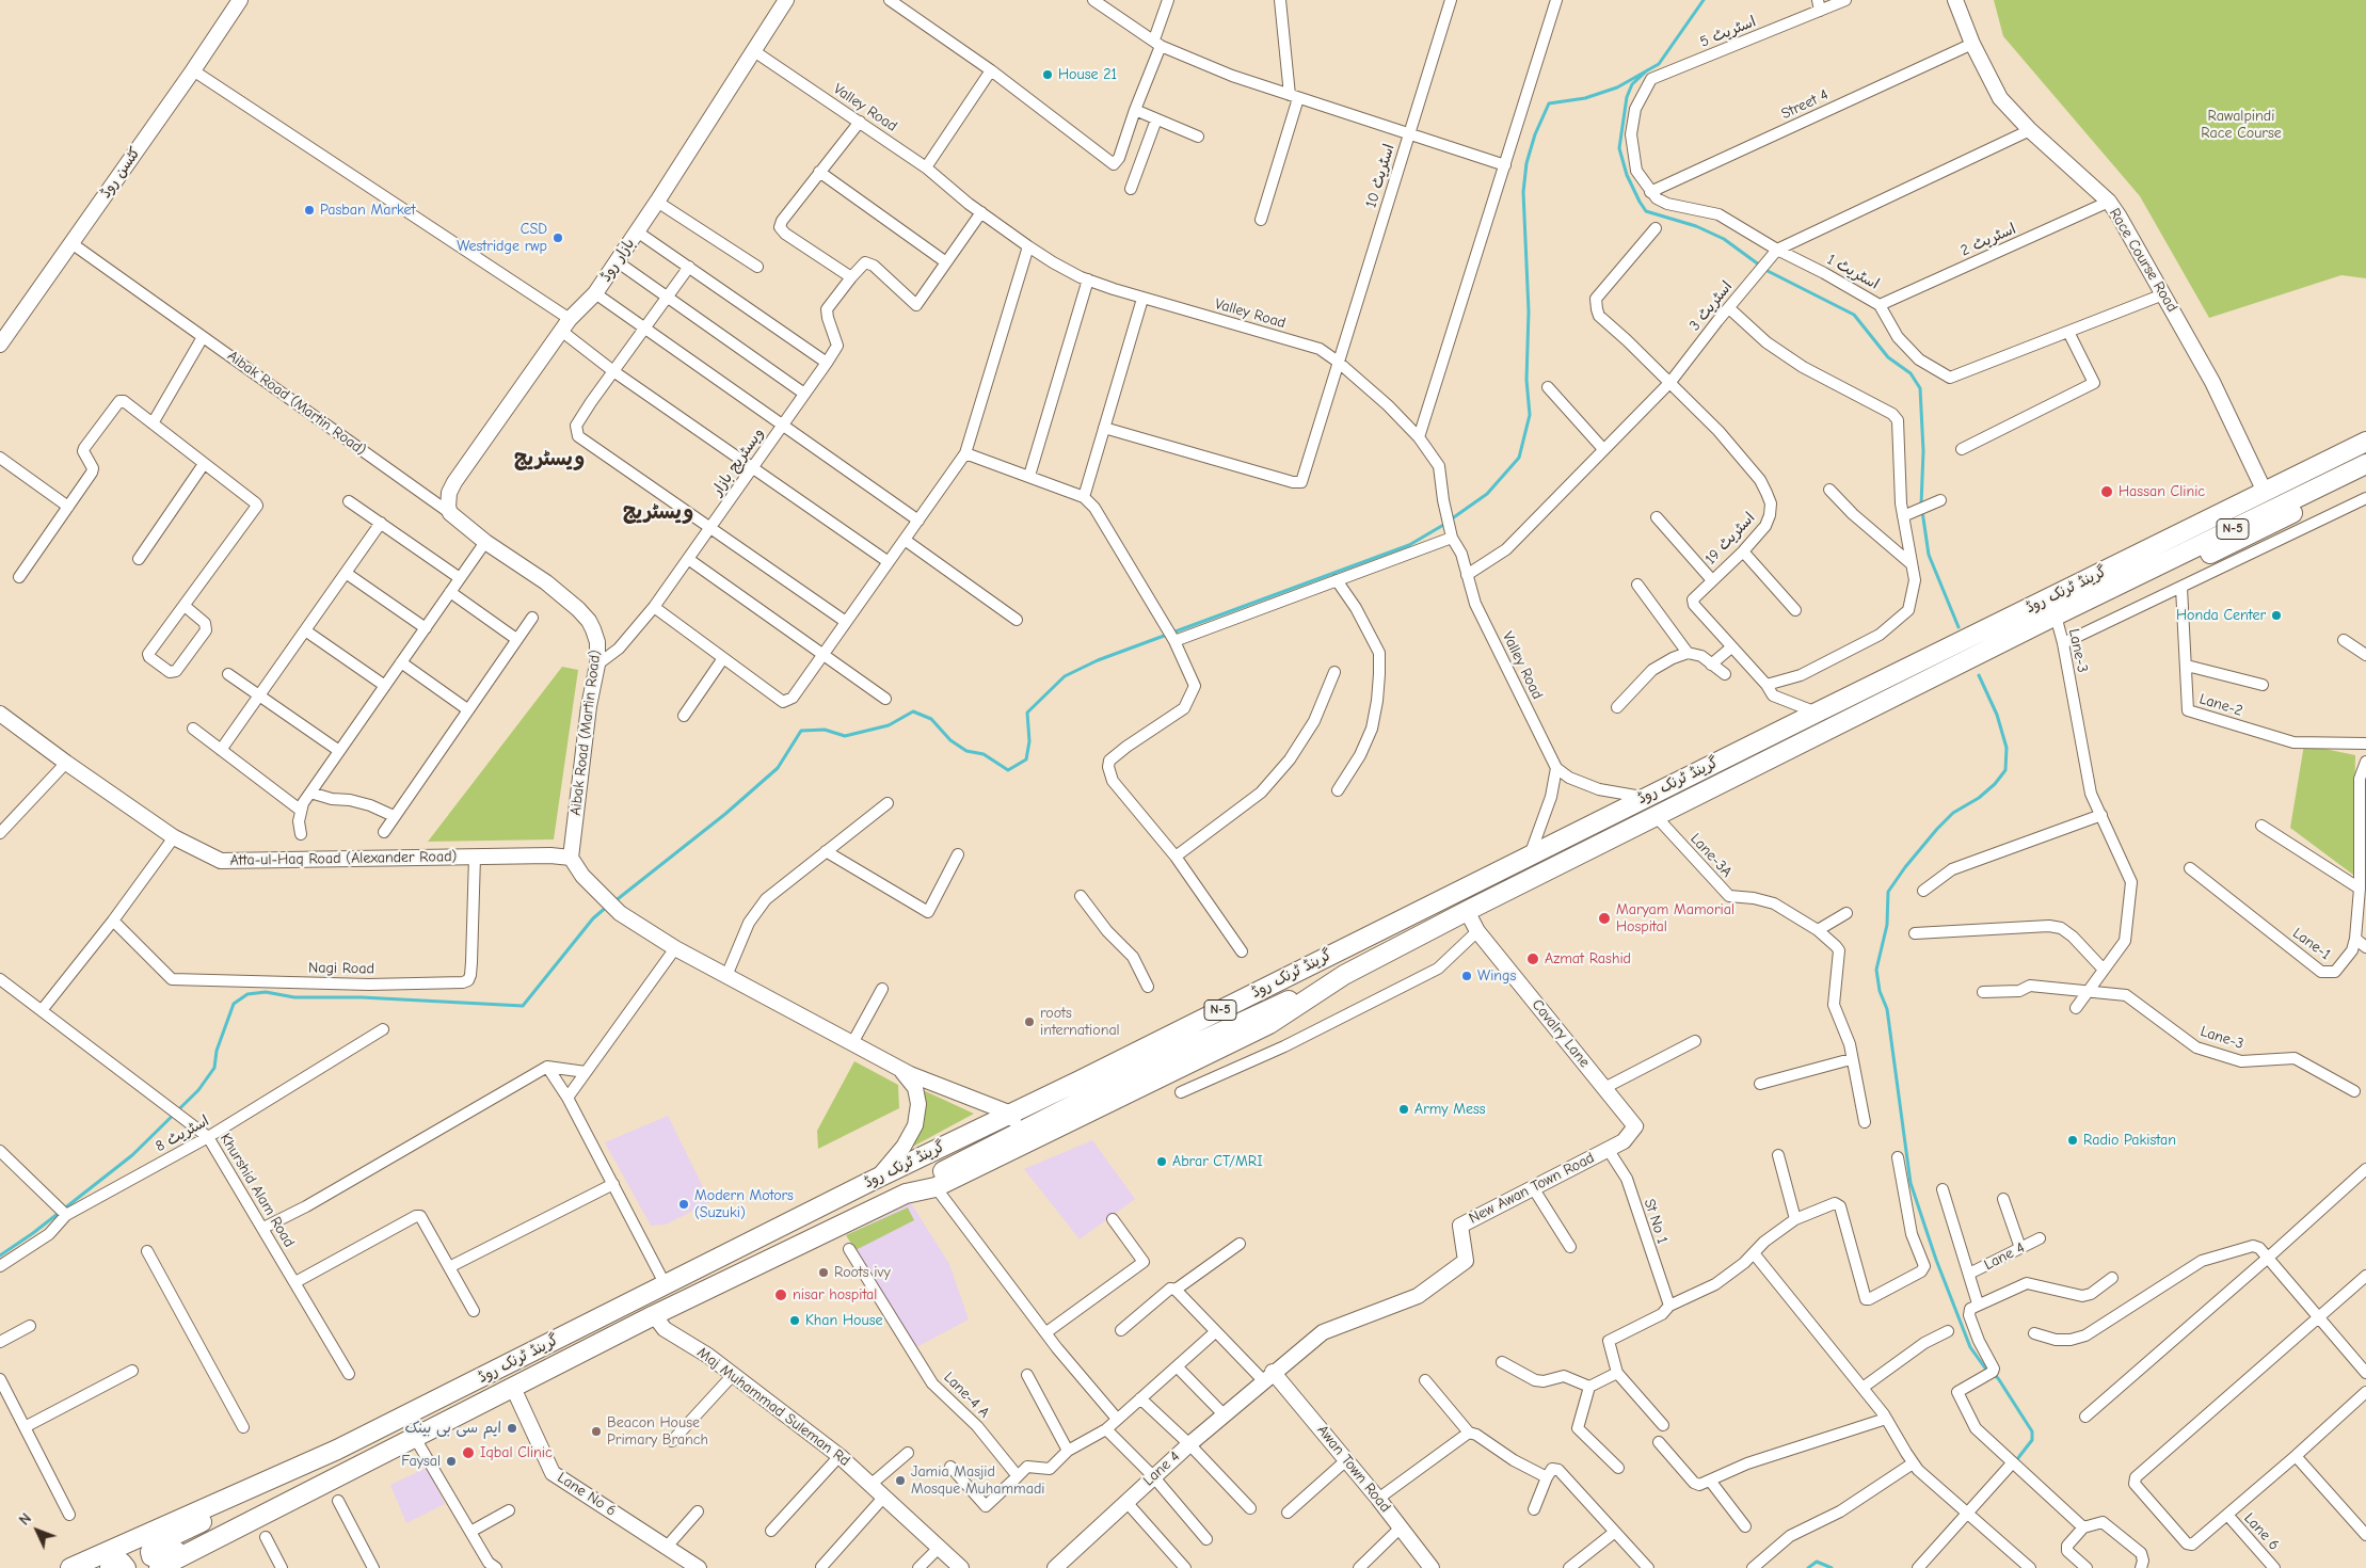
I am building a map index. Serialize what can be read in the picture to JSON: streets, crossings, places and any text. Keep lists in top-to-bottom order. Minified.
{"streets":{"highway":["N-5","گرینڈ ٹرنک روڈ"],"street":["اسٹریٹ 5","Street 4","Valley Road","کٹسن روڈ","اسٹریٹ 10","اسٹریٹ 2","بازار روڈ","Race Course Road","اسٹریٹ 1","اسٹریٹ 3","Aibak Road (Martin Road)","ویسٹریج بازار","اسٹریٹ 19","Lane-3","Lane-2","Lane-3A","Atta-ul-Haq Road (Alexander Road)","Lane-1","Nagi Road","Cavalry Lane","اسٹریٹ 8","New Awan Town Road","Khurshid Alam Road","St No 1","Lane 4","Lane-4 A","Maj Muhammad Suleman Rd","Awan Town Road","Lane No 6","Lane 6"]},"crossings":[["اسٹریٹ 5","اسٹریٹ 1"],["Street 4","Race Course Road"],["Street 4","اسٹریٹ 1"],["Valley Road","اسٹریٹ 10"],["Valley Road","بازار روڈ"],["Valley Road","اسٹریٹ 3"],["کٹسن روڈ","Aibak Road (Martin Road)"],["اسٹریٹ 2","Race Course Road"],["اسٹریٹ 2","اسٹریٹ 1"],["بازار روڈ","Aibak Road (Martin Road)"],["Race Course Road","اسٹریٹ 1"],["Race Course Road","اسٹریٹ 3"],["Race Course Road","گرینڈ ٹرنک روڈ"],["اسٹریٹ 1","اسٹریٹ 3"],["اسٹریٹ 3","اسٹریٹ 19"],["Aibak Road (Martin Road)","ویسٹریج بازار"],["Aibak Road (Martin Road)","Atta-ul-Haq Road (Alexander Road)"],["اسٹریٹ 19","گرینڈ ٹرنک روڈ"],["گرینڈ ٹرنک روڈ","Lane-3"],["گرینڈ ٹرنک روڈ","Lane-3A"],["گرینڈ ٹرنک روڈ","Cavalry Lane"],["گرینڈ ٹرنک روڈ","Maj Muhammad Suleman Rd"],["گرینڈ ٹرنک روڈ","Lane No 6"],["Atta-ul-Haq Road (Alexander Road)","Nagi Road"],["Cavalry Lane","New Awan Town Road"],["Cavalry Lane","St No 1"],["اسٹریٹ 8","Khurshid Alam Road"],["New Awan Town Road","St No 1"],["New Awan Town Road","Lane 4"],["New Awan Town Road","Awan Town Road"],["Lane 4","Awan Town Road"]],"districts":["ویسٹریج","ویسٹریج"],"parks":["Rawalpindi Race Course"],"places":["House 21","Pasban Market","CSD Westridge rwp","Hassan Clinic","Honda Center","Maryam Mamorial Hospital","Azmat Rashid","Wings","roots international","Army Mess","Radio Pakistan","Abrar CT/MRI","Modern Motors (Suzuki)","Roots ivy","nisar hospital","Khan House","ایم سی بی بینک","Beacon House Primary Branch","Iqbal Clinic","Faysal","Jamia Masjid Mosque Muhammadi"],"north":"top left"}
